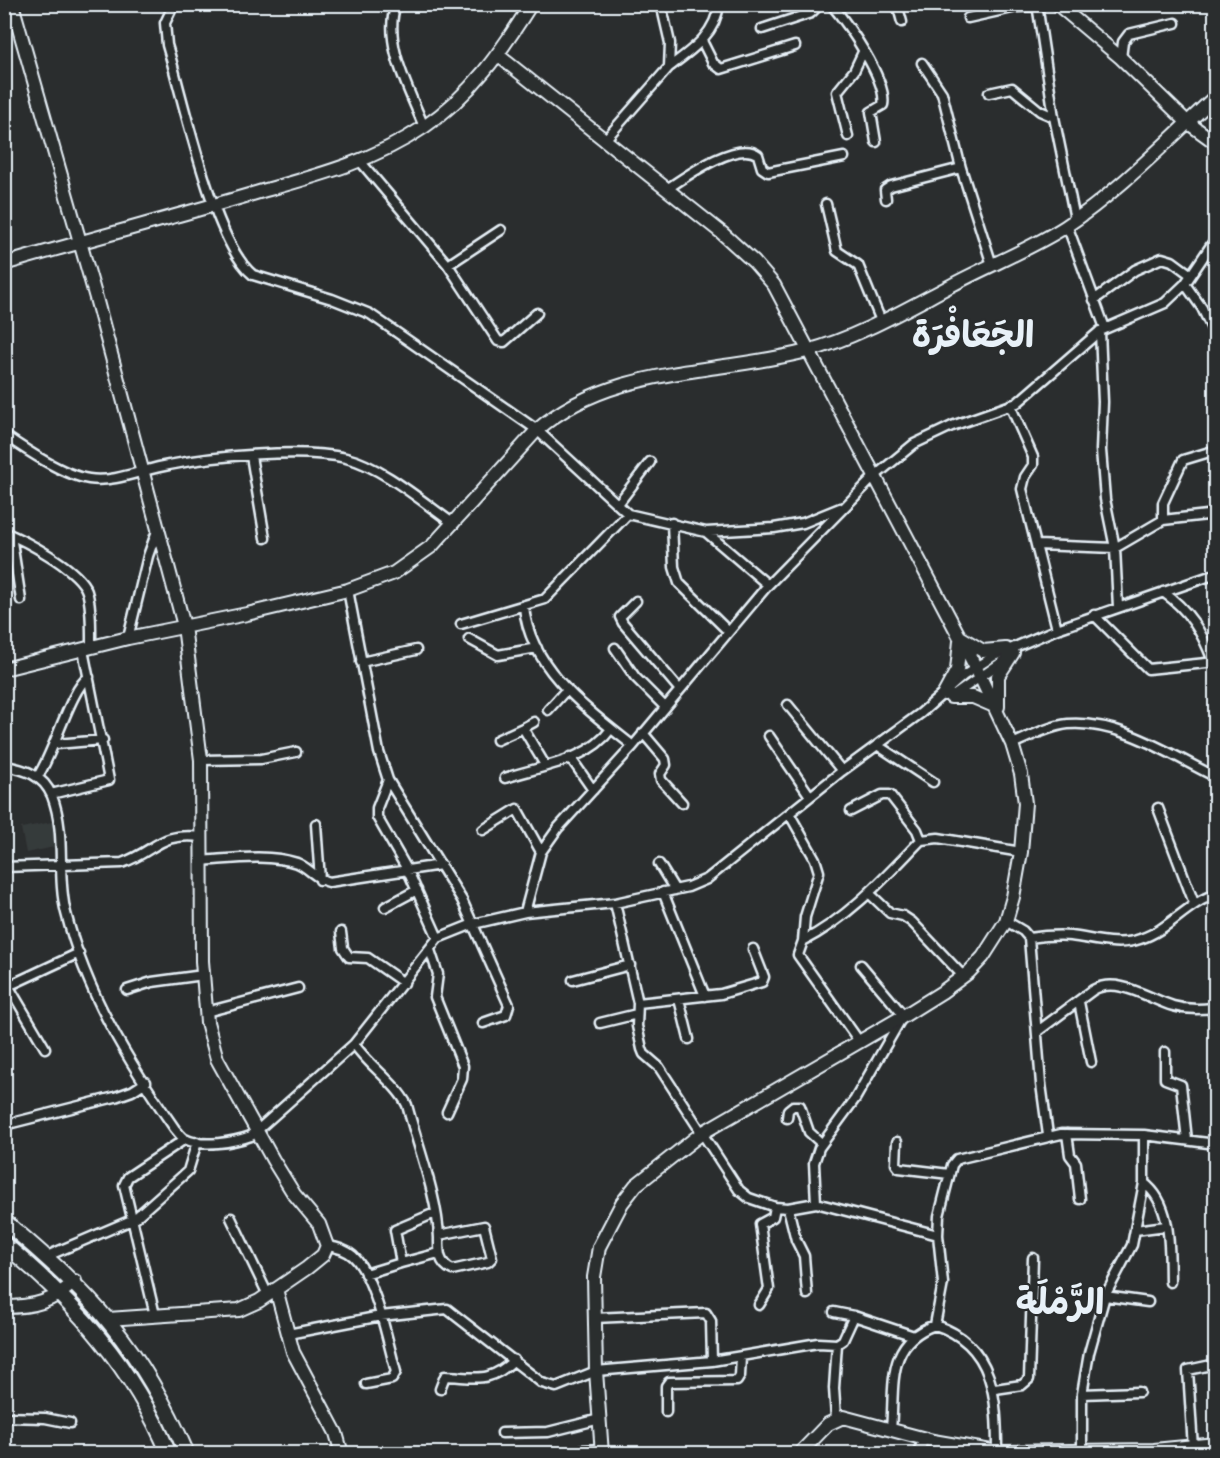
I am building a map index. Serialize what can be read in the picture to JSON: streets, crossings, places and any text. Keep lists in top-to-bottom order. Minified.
{"districts":["الجَعَافْرَة","الرَّمْلَة"]}
